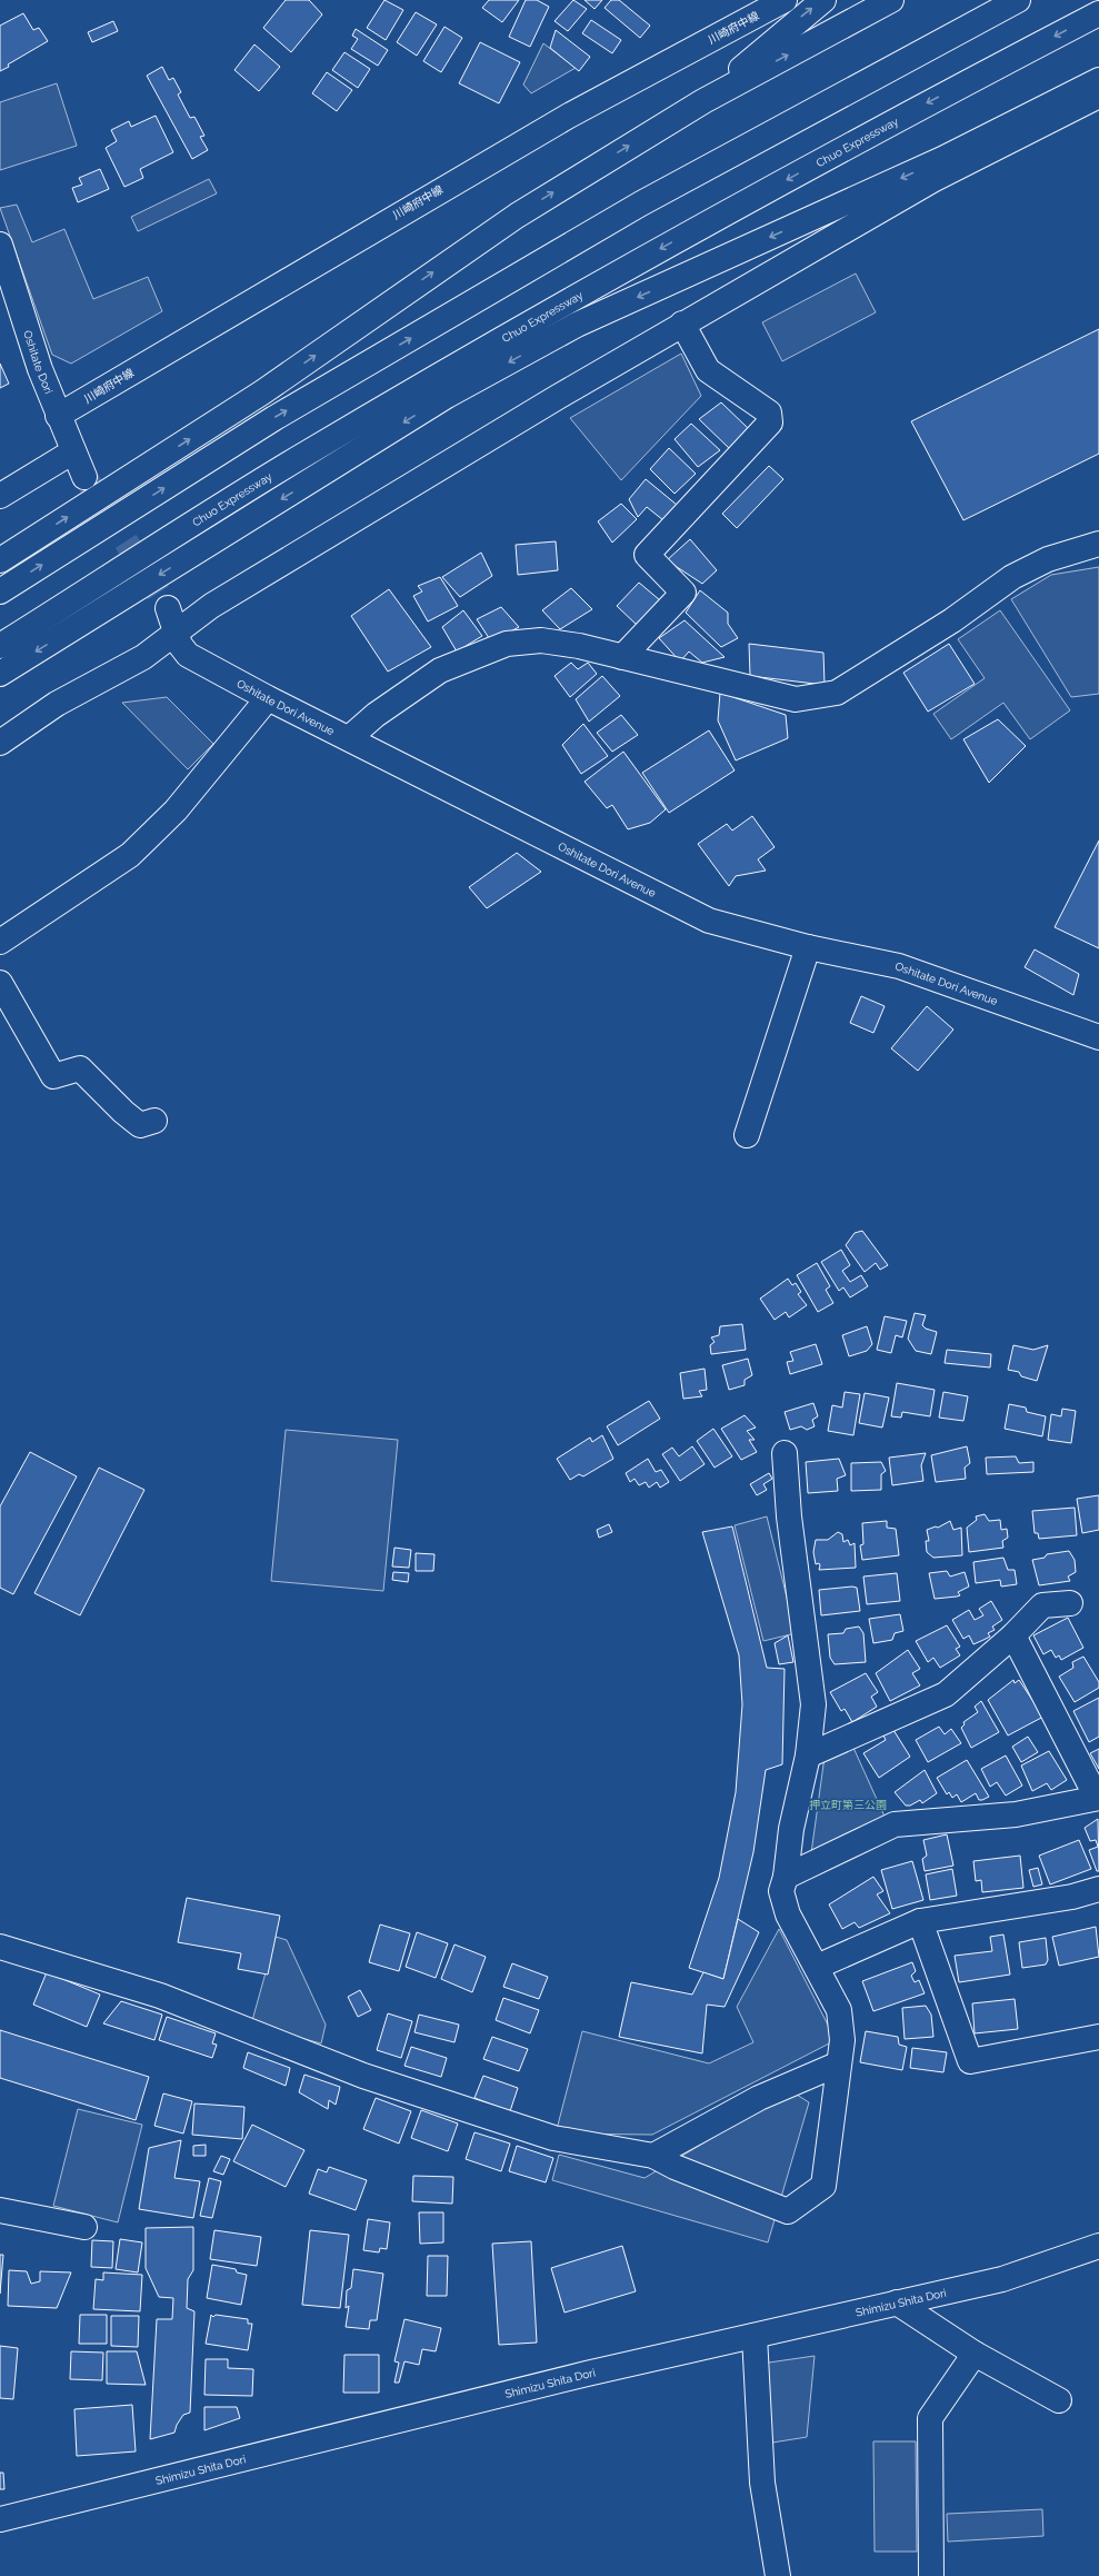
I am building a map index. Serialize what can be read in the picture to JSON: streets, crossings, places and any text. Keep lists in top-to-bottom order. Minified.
{"streets":{"main road":["川崎府中線","Chuo Expressway","Oshitate Dori","Oshitate Dori Avenue","Shimizu Shita Dori"]},"crossings":[["川崎府中線","Oshitate Dori"]],"parks":["押立町第三公園"]}
